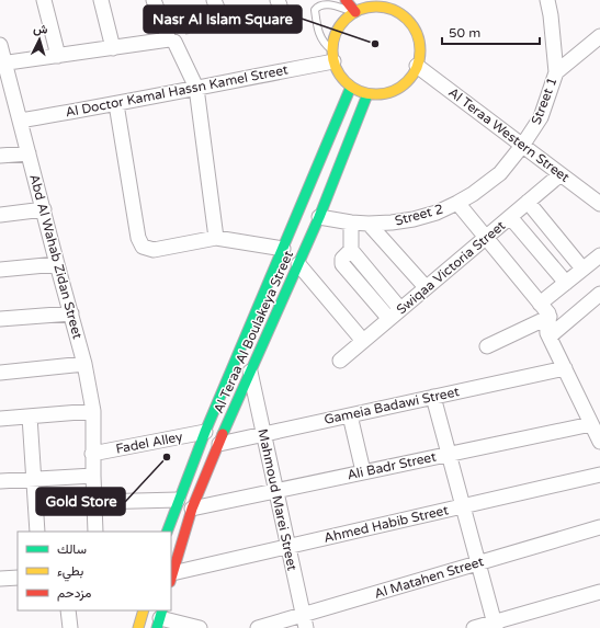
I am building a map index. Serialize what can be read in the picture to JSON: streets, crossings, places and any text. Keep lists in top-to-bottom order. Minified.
{"streets":{"main road":["Al Teraa Al Boulakeya Street"],"street":["Al Doctor Kamal Hassn Kamel Street","Street 1","Al Teraa Western Street","Street 2","Abd Al Wahab Zidan Street","Swiqaa Victoria Street","Gameia Badawi Street","Fadel Alley","Ali Badr Street","Mahmoud Marei Street","Ahmed Habib Street","Al Matahen Street"]},"crossings":[["Al Doctor Kamal Hassn Kamel Street","Al Teraa Western Street"],["Al Doctor Kamal Hassn Kamel Street","Abd Al Wahab Zidan Street"],["Al Doctor Kamal Hassn Kamel Street","Al Teraa Al Boulakeya Street"],["Street 1","Al Teraa Western Street"],["Street 1","Street 2"],["Al Teraa Western Street","Street 2"],["Al Teraa Western Street","Swiqaa Victoria Street"],["Al Teraa Western Street","Al Teraa Al Boulakeya Street"],["Street 2","Al Teraa Al Boulakeya Street"],["Abd Al Wahab Zidan Street","Fadel Alley"],["Al Teraa Al Boulakeya Street","Gameia Badawi Street"],["Al Teraa Al Boulakeya Street","Fadel Alley"],["Al Teraa Al Boulakeya Street","Ali Badr Street"],["Al Teraa Al Boulakeya Street","Mahmoud Marei Street"],["Al Teraa Al Boulakeya Street","Ahmed Habib Street"],["Gameia Badawi Street","Mahmoud Marei Street"],["Ali Badr Street","Mahmoud Marei Street"],["Mahmoud Marei Street","Ahmed Habib Street"],["Mahmoud Marei Street","Al Matahen Street"]],"places":["Nasr Al Islam Square","Gold Store"],"legend":["سالك","بطيء","مزدحم"],"scale_bar":"50 m","north":"top"}
